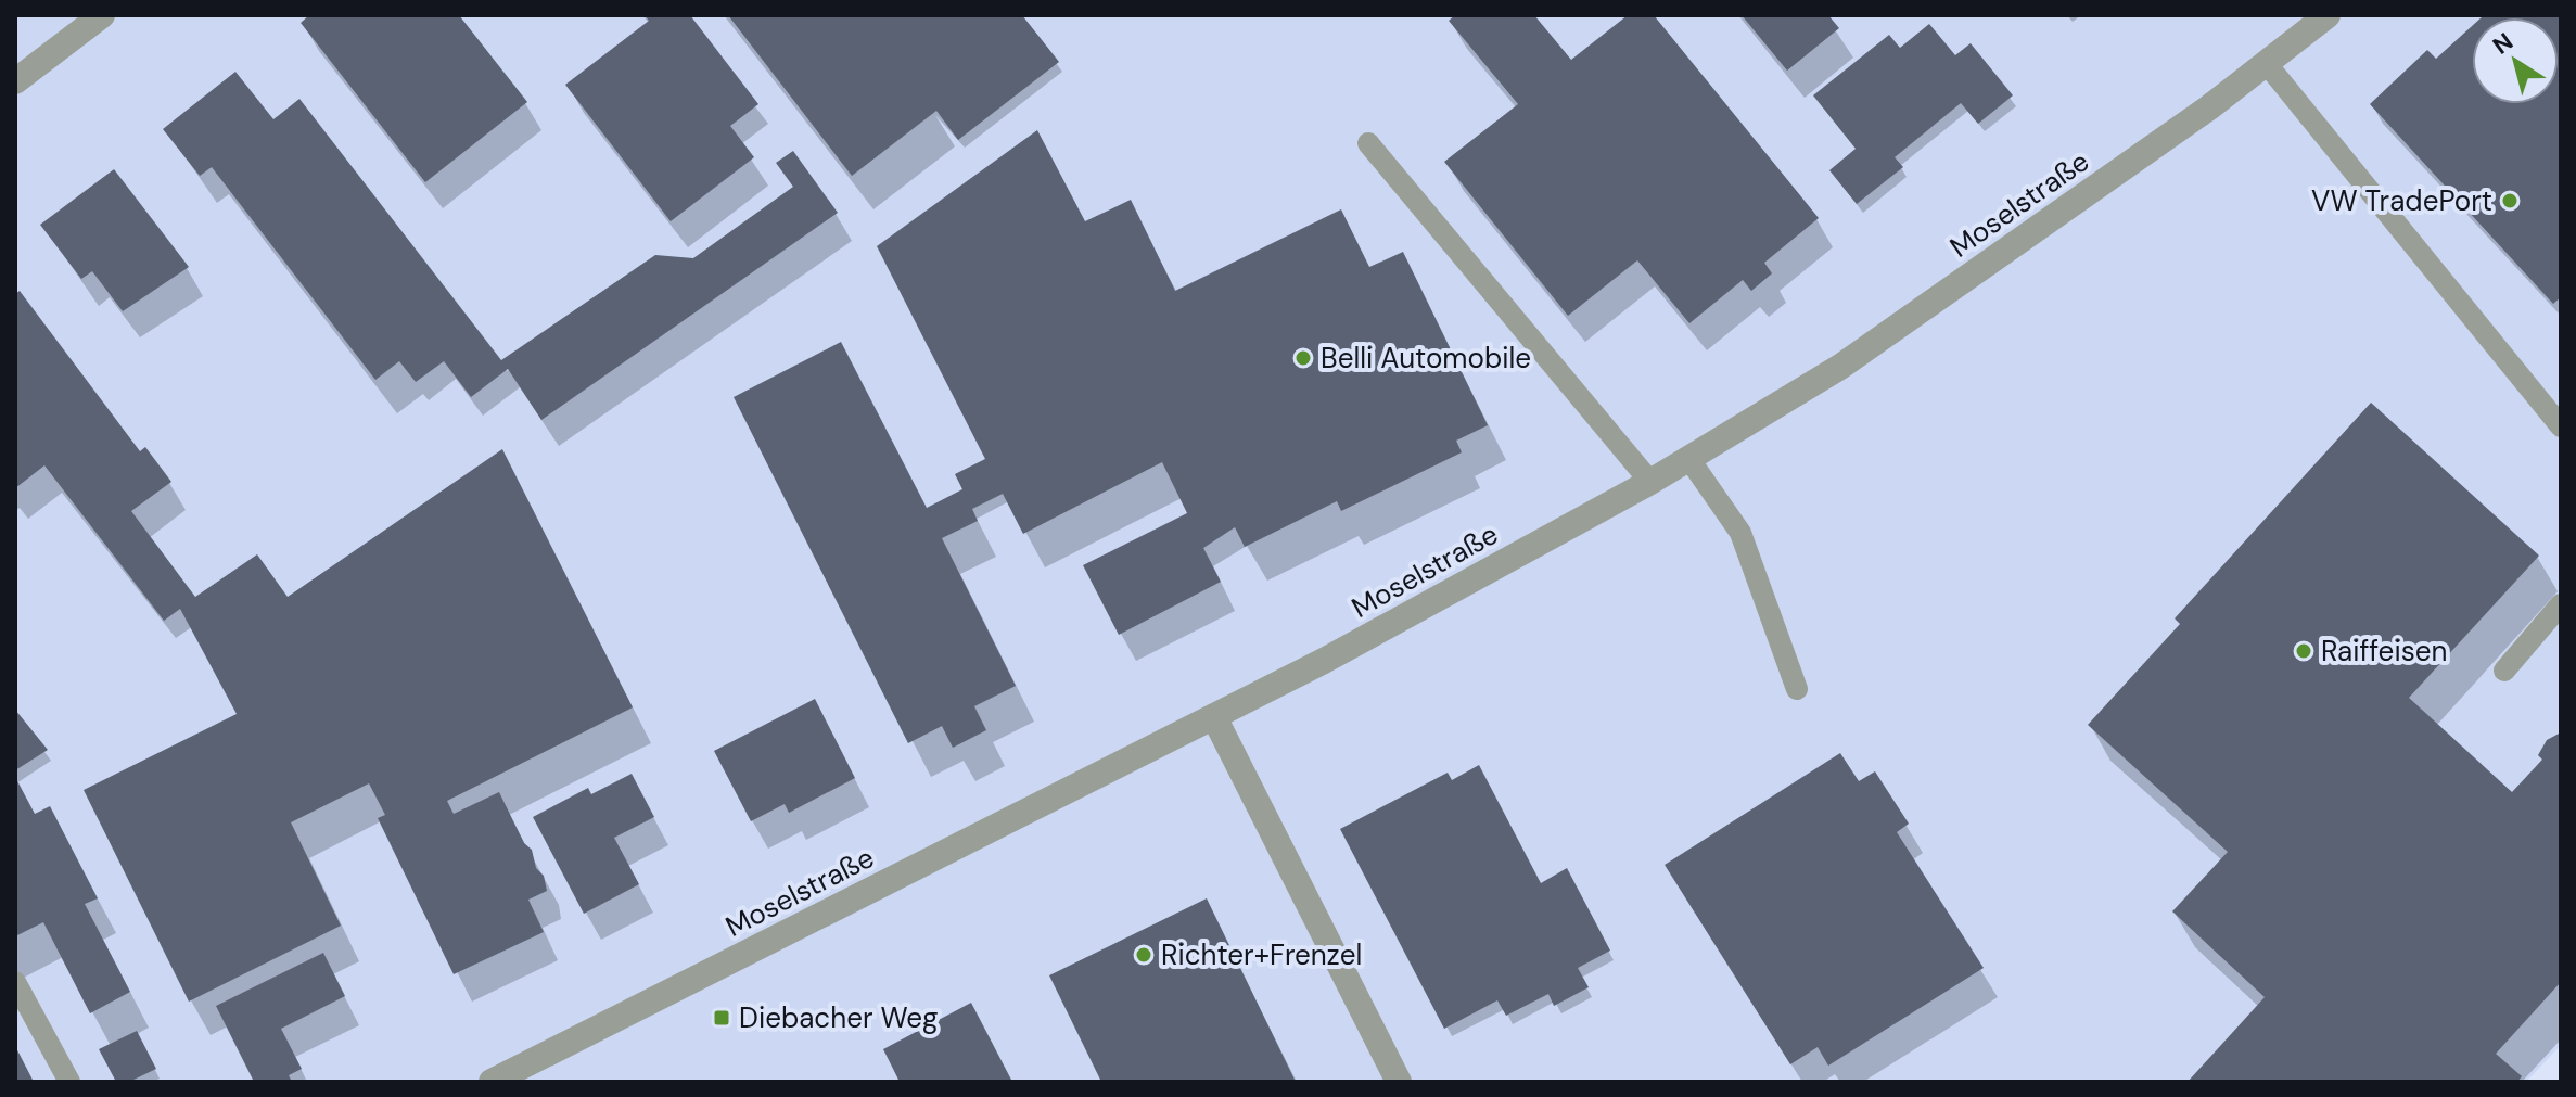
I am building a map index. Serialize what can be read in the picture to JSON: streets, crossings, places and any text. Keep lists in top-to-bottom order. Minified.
{"streets":{"street":["Moselstraße"]},"places":{"other":["VW TradePort","Belli Automobile","Raiffeisen","Richter+Frenzel"],"transit":["Diebacher Weg"]},"north":"top left"}
